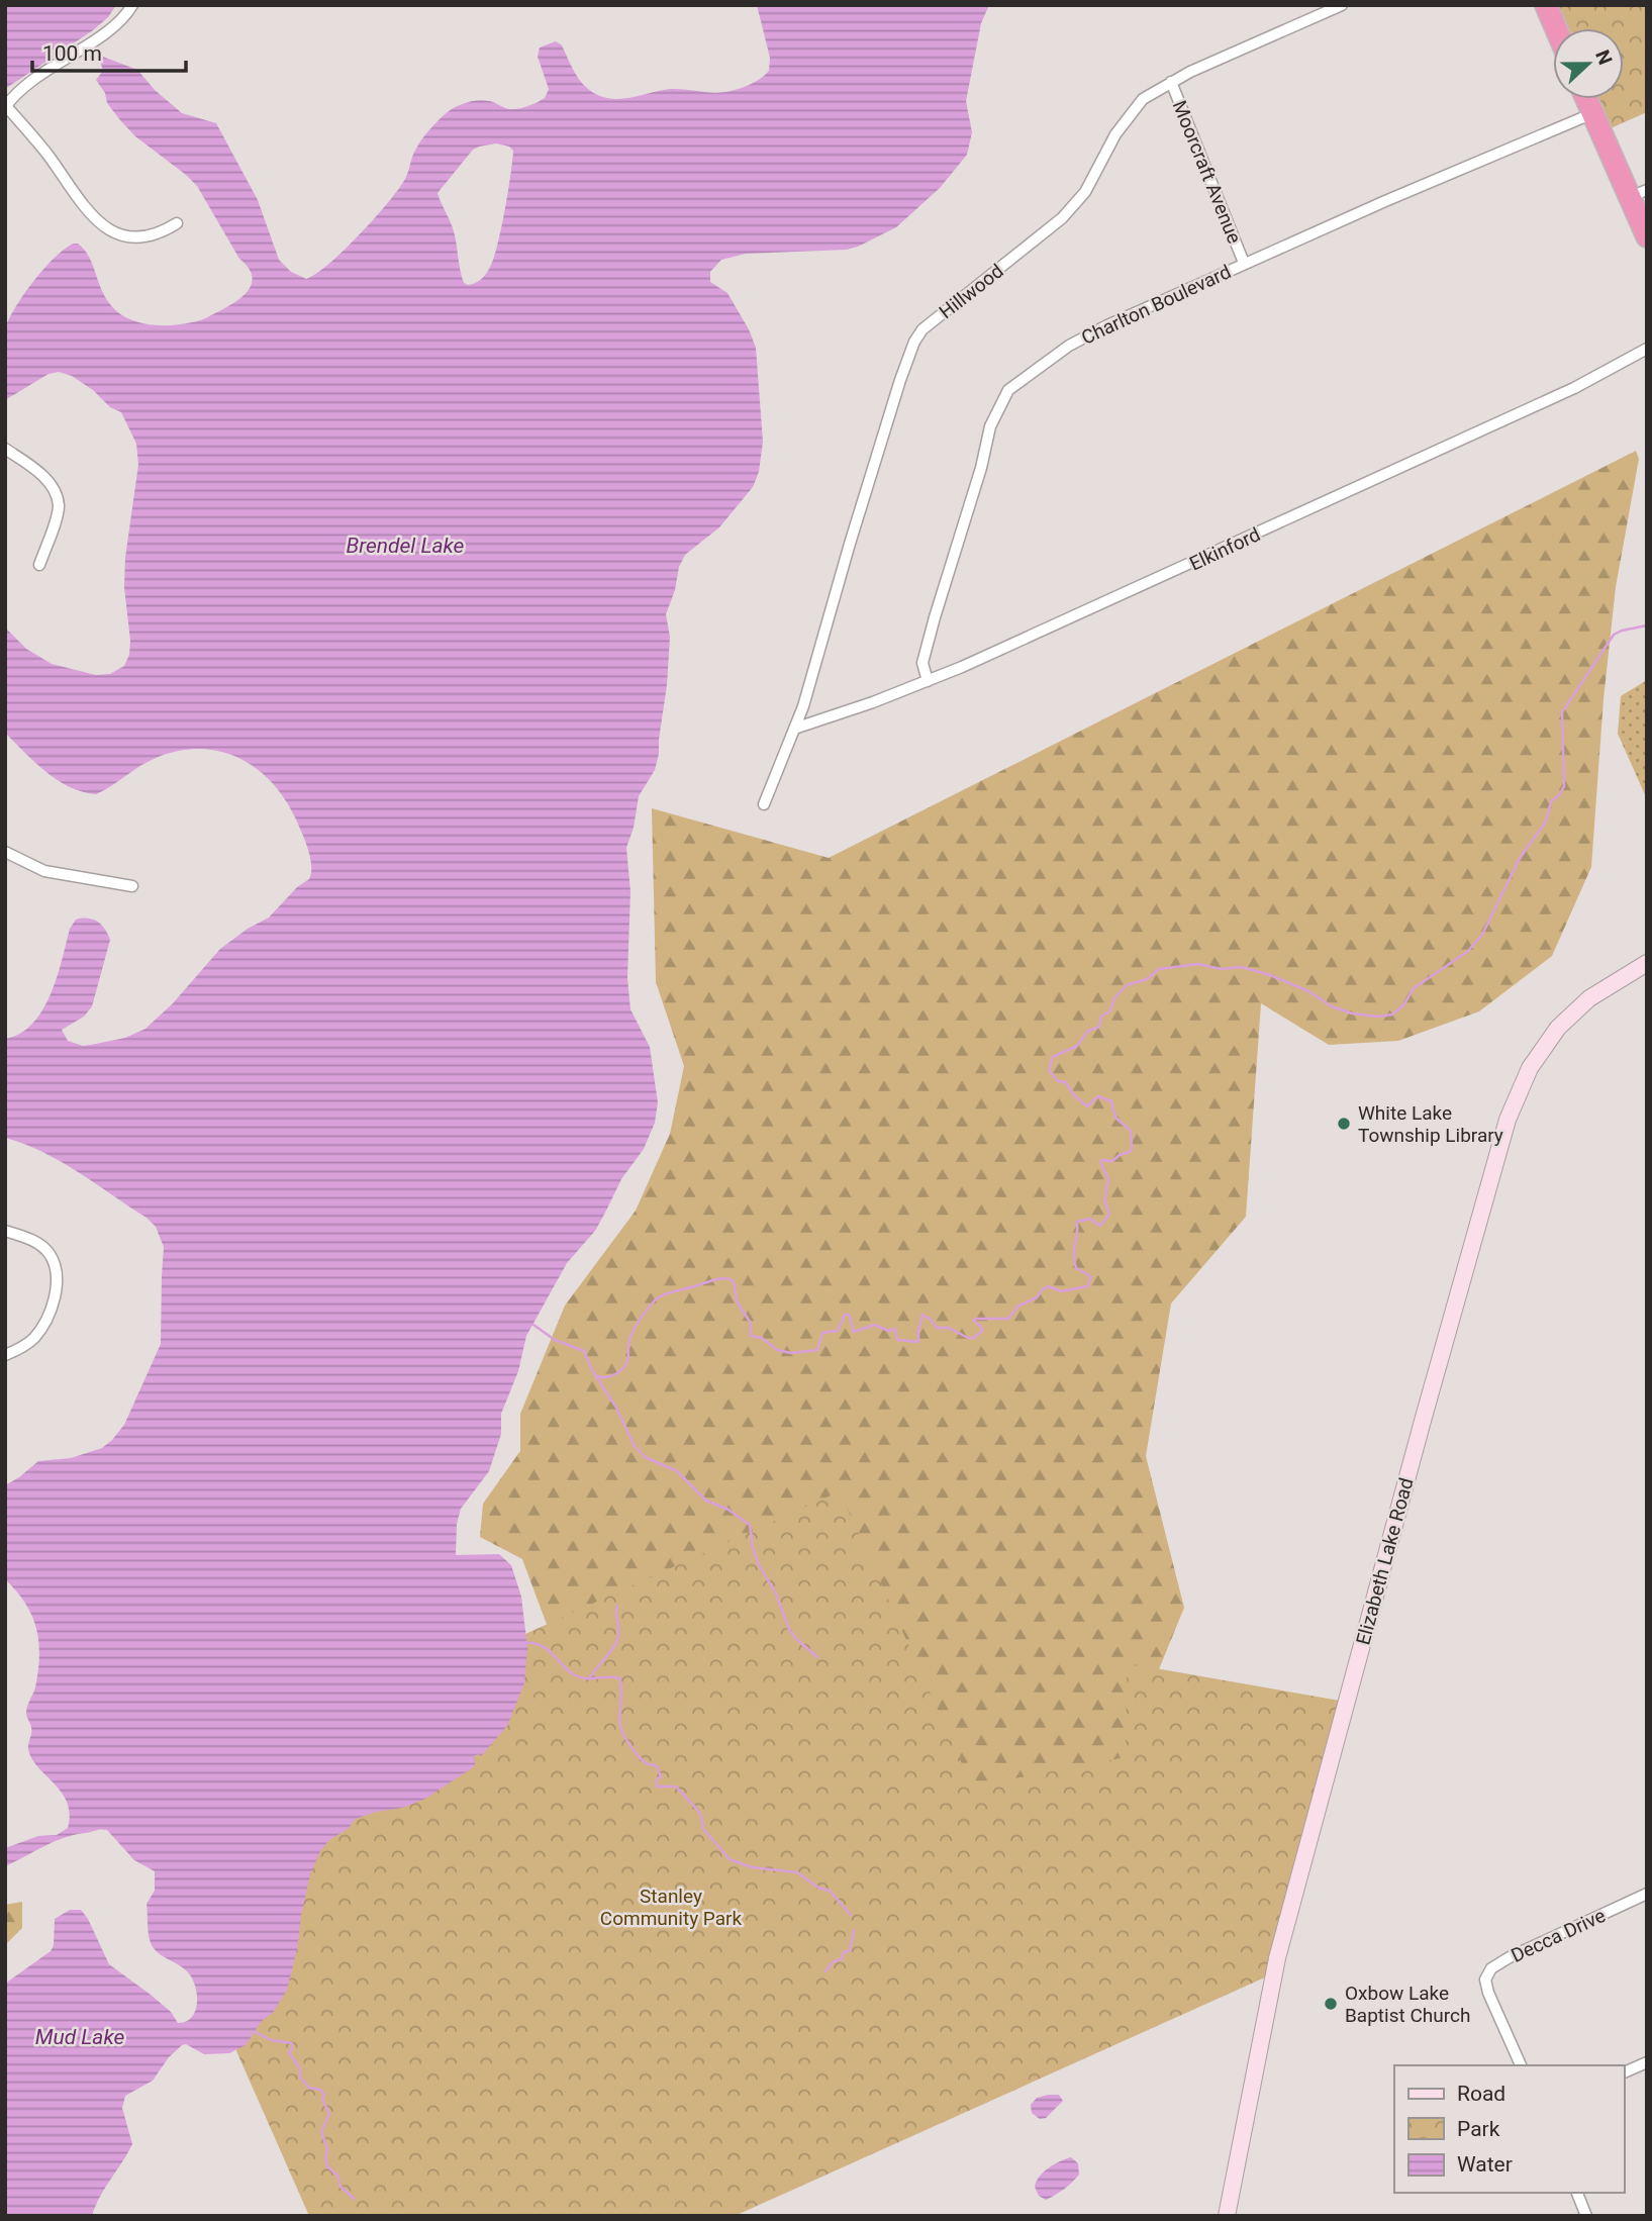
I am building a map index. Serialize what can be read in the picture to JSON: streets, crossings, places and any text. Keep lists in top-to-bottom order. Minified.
{"streets":{"street":["Moorcraft Avenue","Hillwood","Charlton Boulevard","Elkinford","Elizabeth Lake Road","Decca Drive"]},"crossings":[["Moorcraft Avenue","Hillwood"],["Moorcraft Avenue","Charlton Boulevard"],["Hillwood","Elkinford"],["Charlton Boulevard","Elkinford"]],"water":["Brendel Lake","Mud Lake"],"parks":["Stanley Community Park"],"places":["White Lake Township Library","Oxbow Lake Baptist Church"],"legend":["Road","Park","Water"],"scale_bar":"100 m","north":"right"}
